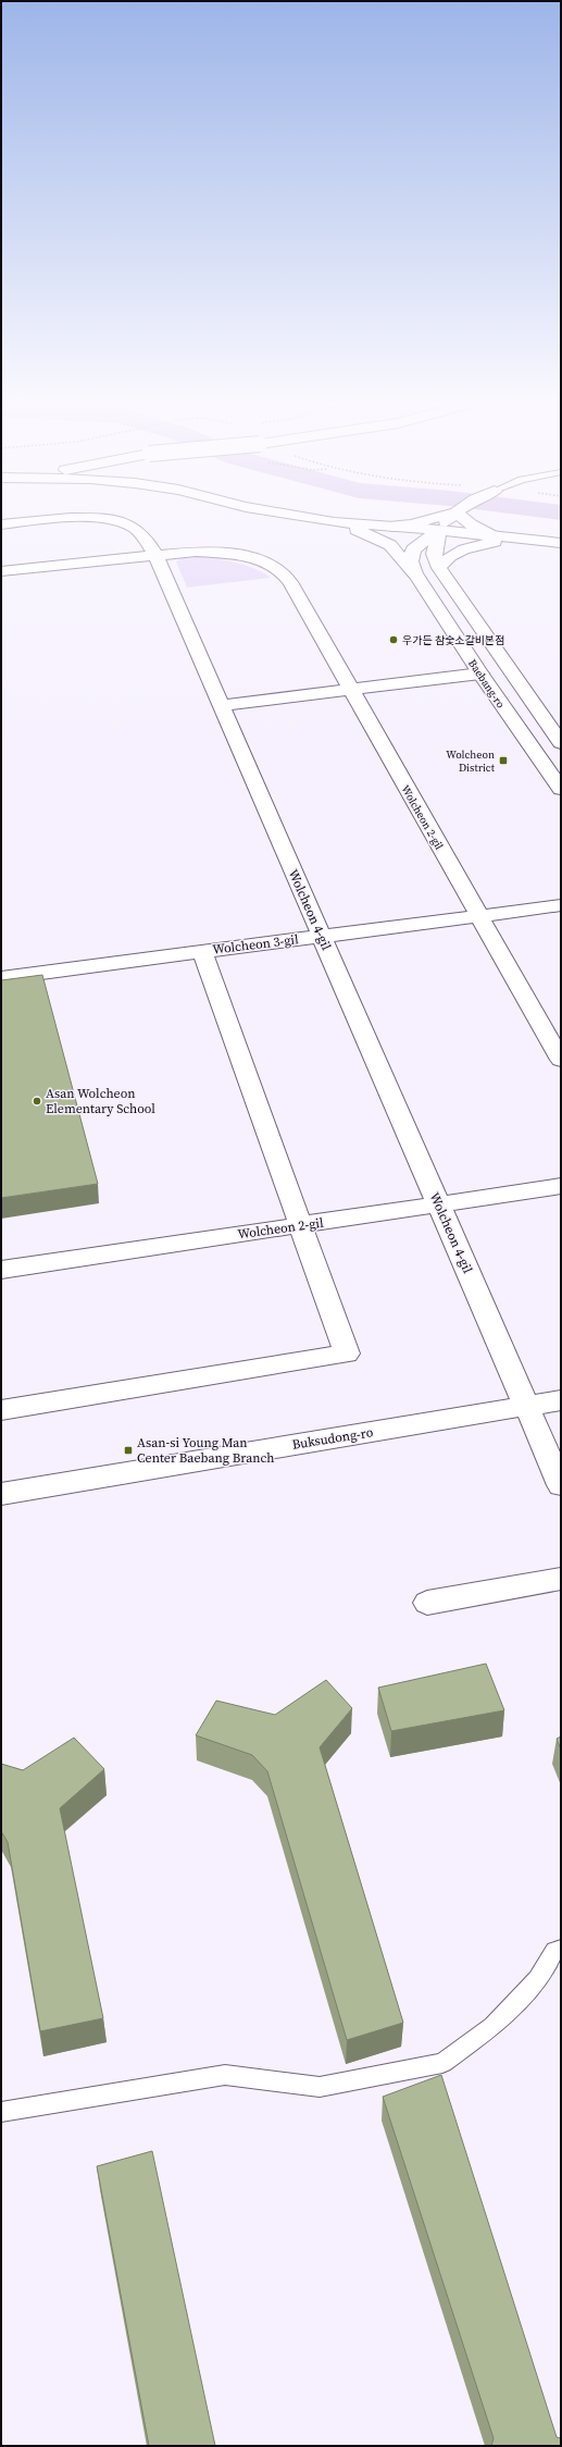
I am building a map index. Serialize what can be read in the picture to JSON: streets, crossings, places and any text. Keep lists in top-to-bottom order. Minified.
{"streets":{"street":["Baebang-ro","Wolcheon 2-gil","Wolcheon 4-gil","Wolcheon 3-gil","Buksudong-ro"]},"crossings":[["Wolcheon 2-gil","Wolcheon 4-gil"],["Wolcheon 2-gil","Wolcheon 3-gil"],["Wolcheon 4-gil","Wolcheon 3-gil"],["Wolcheon 4-gil","Buksudong-ro"]],"places":{"other":["우가든 참숯소갈비본점","Asan Wolcheon Elementary School"],"transit":["Wolcheon District","Asan-si Young Man Center Baebang Branch"]}}
